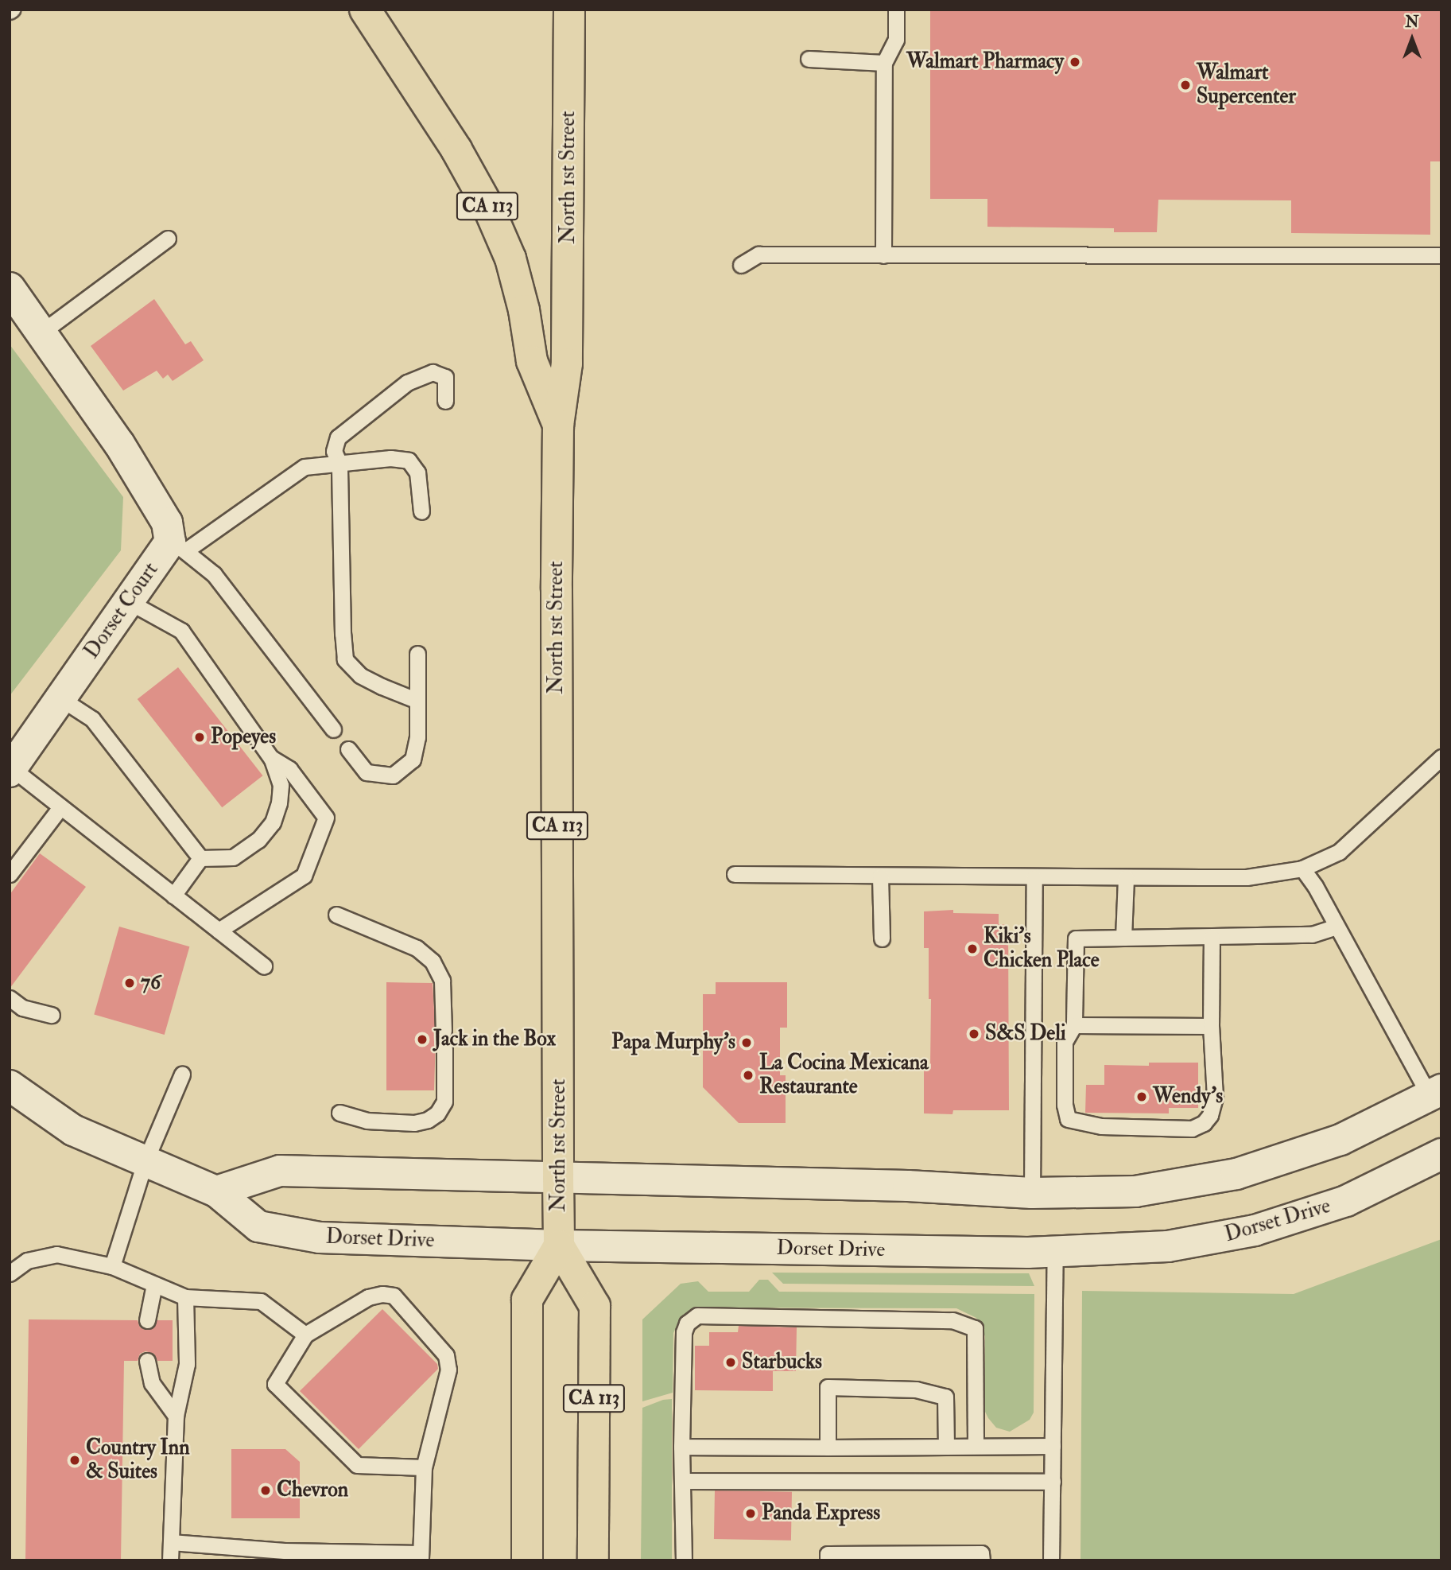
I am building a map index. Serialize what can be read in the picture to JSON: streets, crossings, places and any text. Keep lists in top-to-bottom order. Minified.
{"streets":{"main road":["North 1st Street","CA 113"],"street":["Dorset Court","Dorset Drive"]},"crossings":[["North 1st Street","CA 113"],["North 1st Street","Dorset Drive"]],"places":["Walmart Pharmacy","Walmart Supercenter","Popeyes","Kiki's Chicken Place","76","S&S Deli","Jack in the Box","Papa Murphy's","La Cocina Mexicana Restaurante","Wendy's","Starbucks","Country Inn & Suites","Chevron","Panda Express"],"north":"top"}
